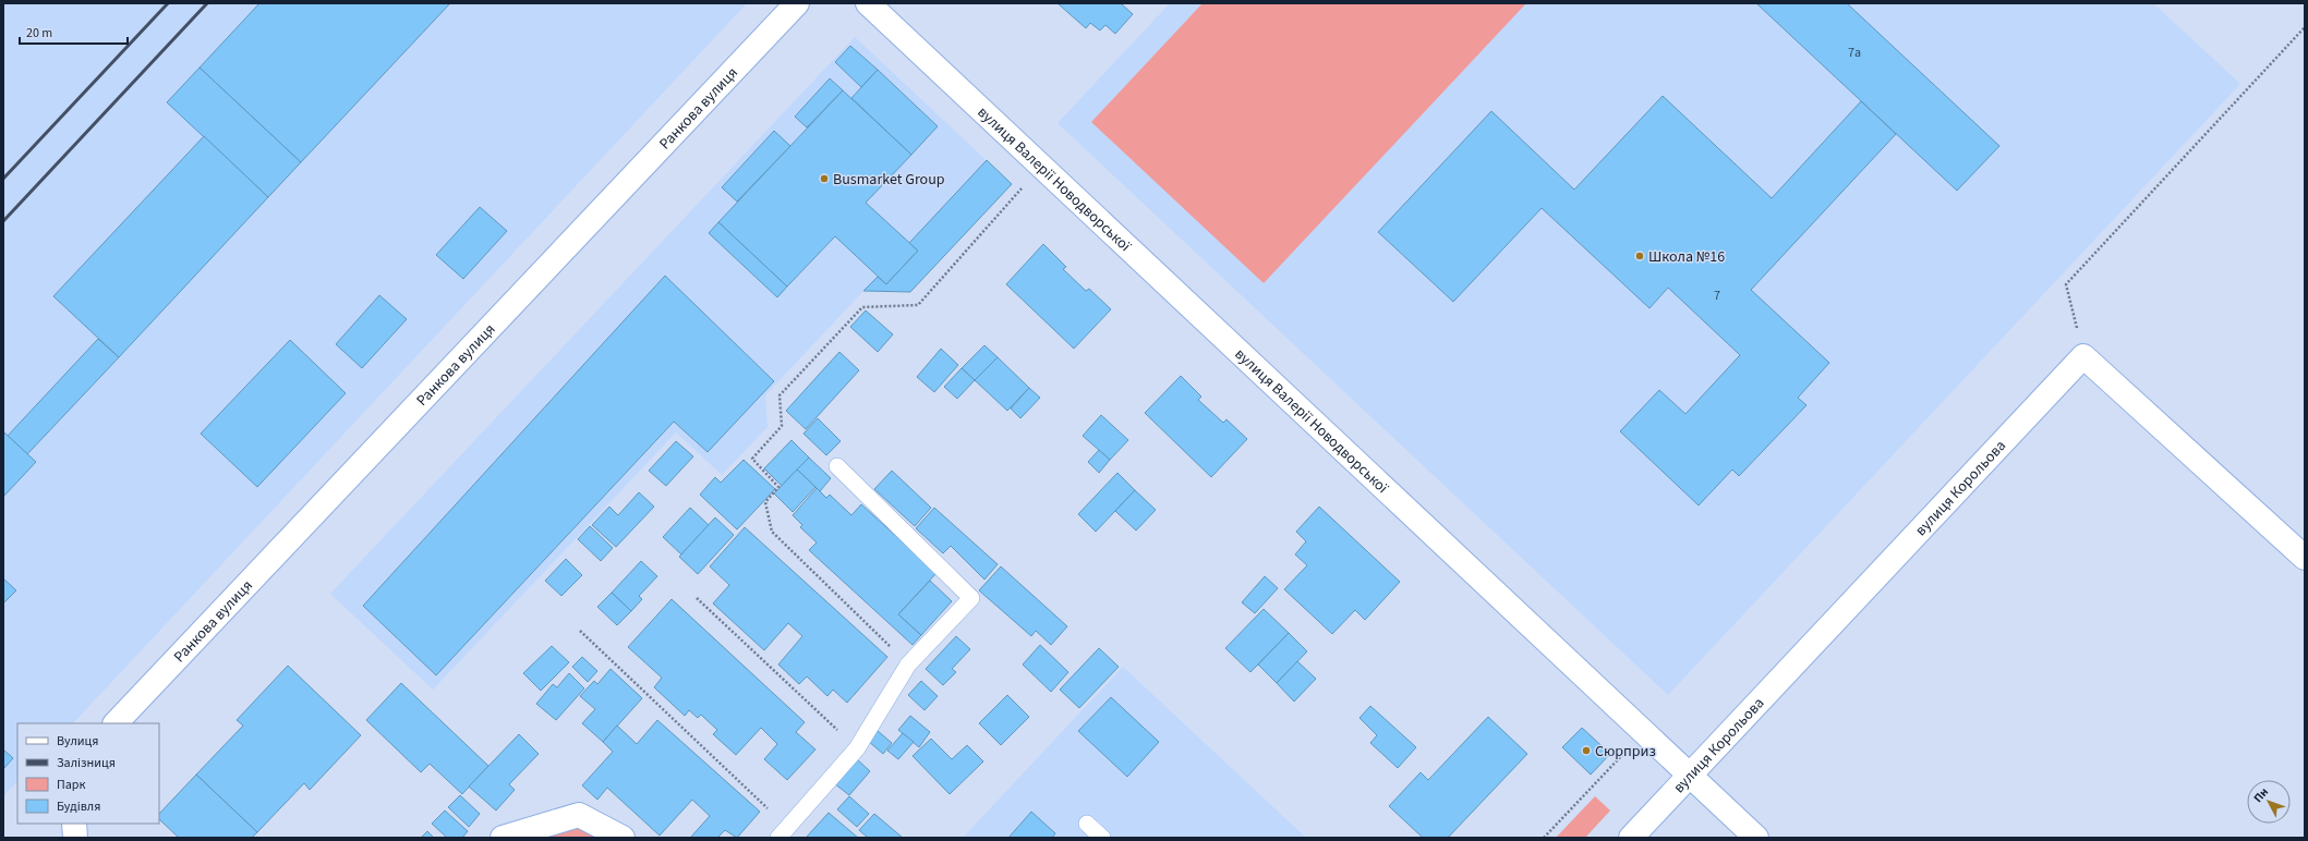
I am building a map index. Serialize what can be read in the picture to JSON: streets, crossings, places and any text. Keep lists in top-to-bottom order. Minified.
{"streets":{"street":["Ранкова вулиця","вулиця Валерії Новодворської","вулиця Корольова"]},"crossings":[["вулиця Валерії Новодворської","вулиця Корольова"]],"places":["Busmarket Group","Школа №16","Сюрприз"],"house_numbers":["7а","7"],"legend":["Вулиця","Залізниця","Парк","Будівля"],"scale_bar":"20 m","north":"top left"}
